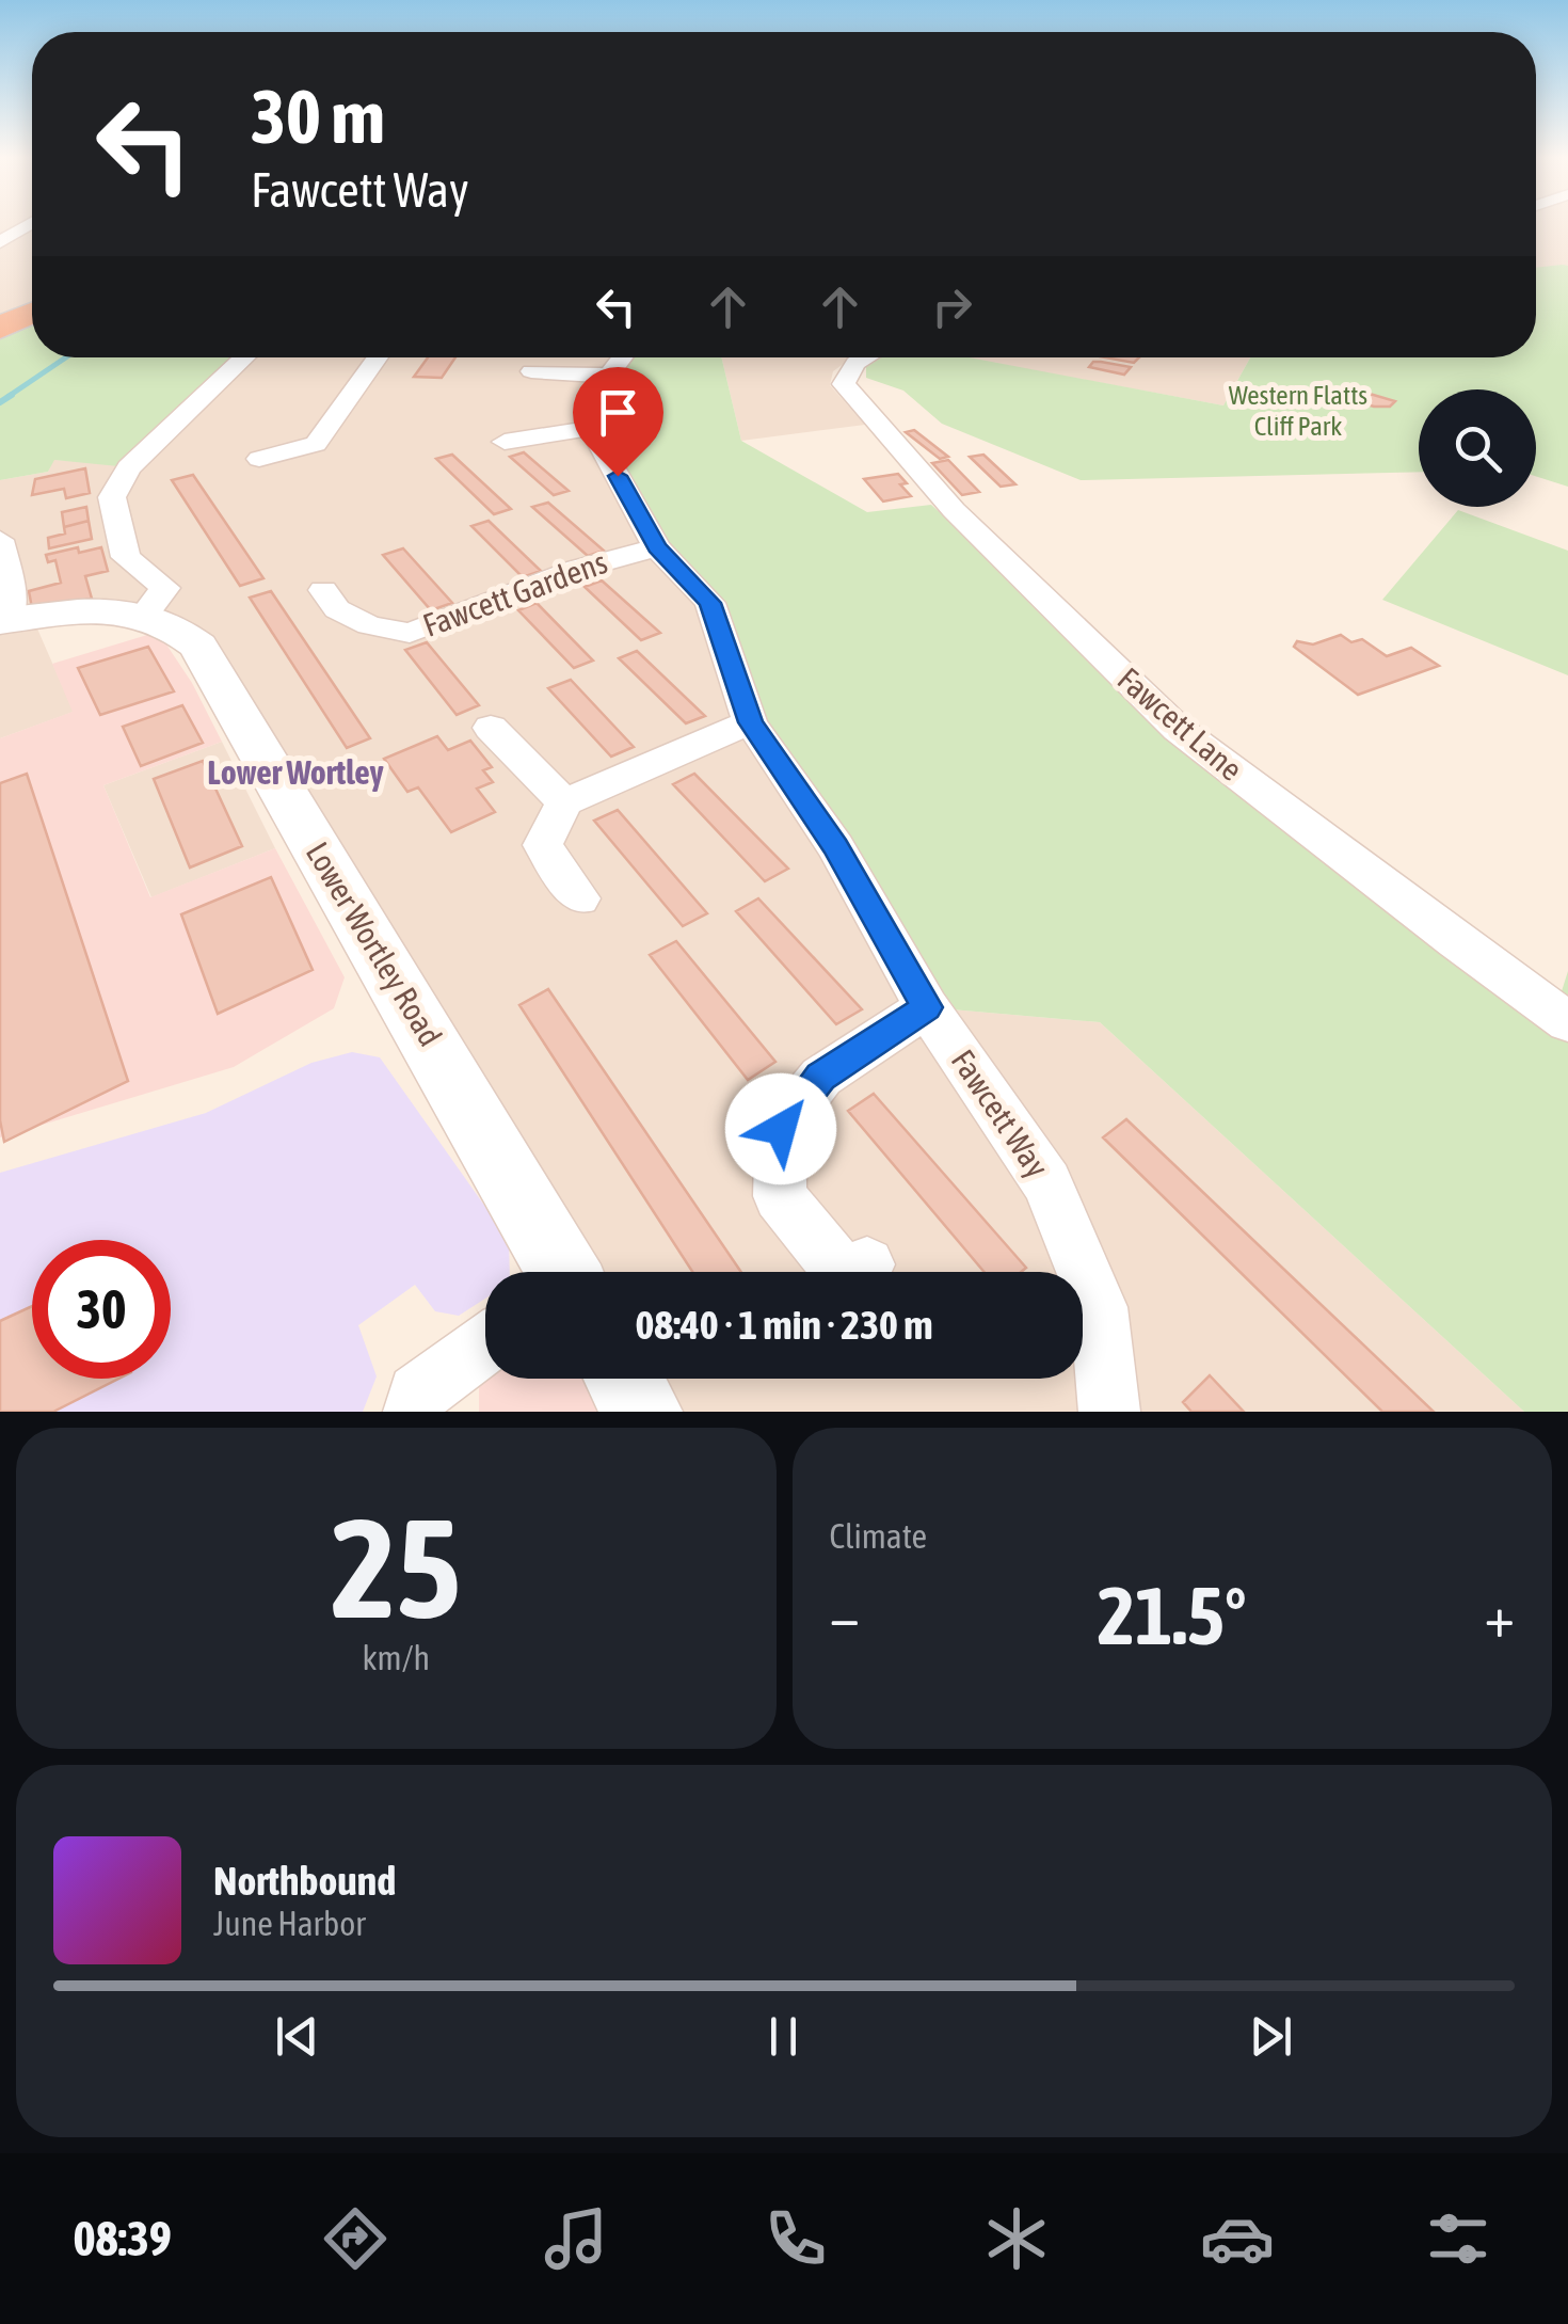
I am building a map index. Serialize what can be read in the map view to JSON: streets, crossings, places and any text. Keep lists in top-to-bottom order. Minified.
{"streets":{"street":["Fawcett Gardens","Fawcett Lane","Lower Wortley Road","Fawcett Way"]},"crossings":[["Fawcett Gardens","Fawcett Way"]],"districts":["Lower Wortley"],"parks":["Western Flatts Cliff Park"],"page":{"turn":["30 m","Fawcett Way"],"limit":"30","trip":"08:40 · 1 min · 230 m","tile":[["25","km/h"],"Climate"],"heat":["−","21.5°","+"],"song":["Northbound","June Harbor"],"tabs":"08:39"}}
